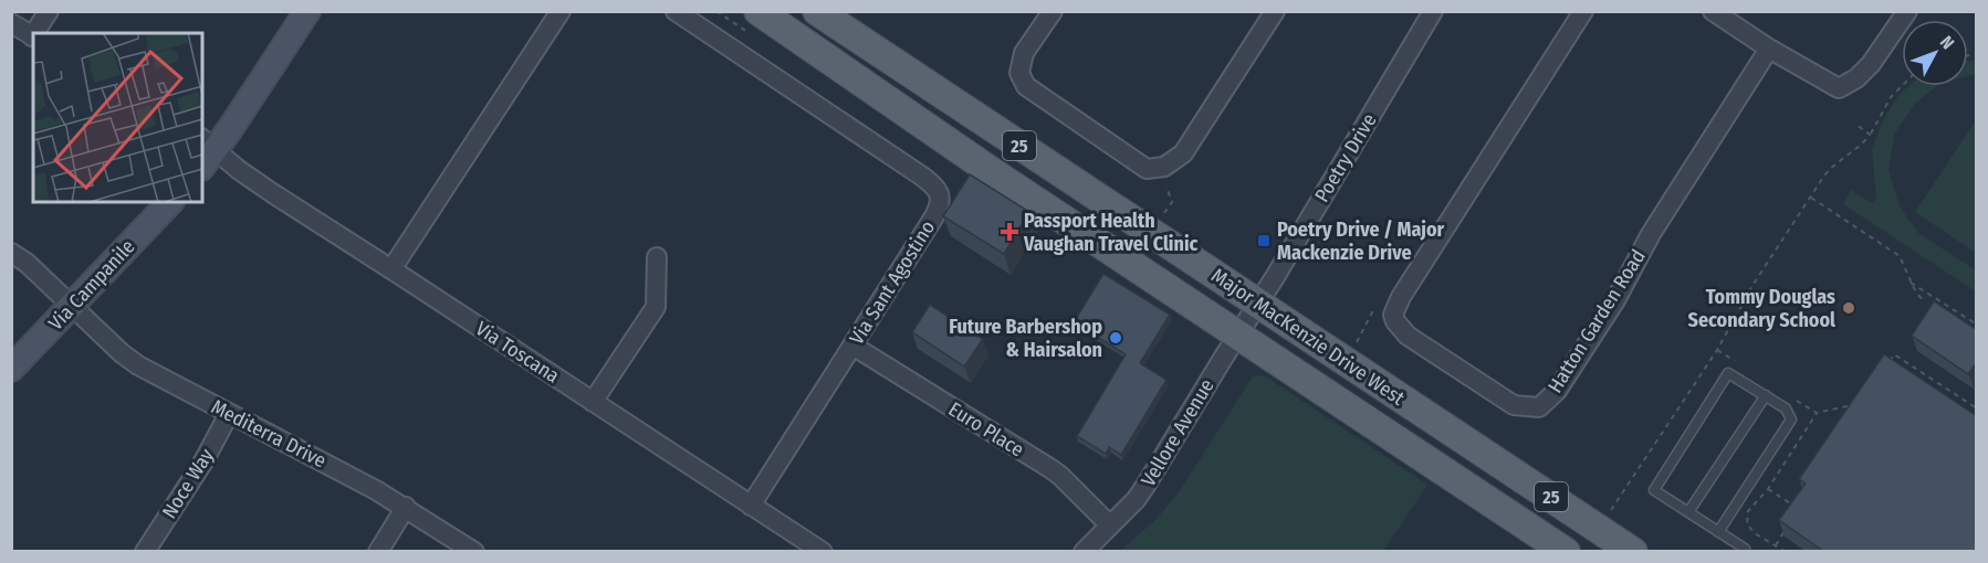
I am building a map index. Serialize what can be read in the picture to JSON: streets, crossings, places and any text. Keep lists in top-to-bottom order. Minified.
{"streets":{"main road":["25","Major MacKenzie Drive West"],"street":["Poetry Drive","Via Sant Agostino","Via Campanile","Hatton Garden Road","Via Toscana","Euro Place","Vellore Avenue","Mediterra Drive","Noce Way"]},"crossings":[["Poetry Drive","Major MacKenzie Drive West"],["Poetry Drive","Vellore Avenue"],["Via Sant Agostino","Via Toscana"],["Via Sant Agostino","Euro Place"],["Via Campanile","Mediterra Drive"],["Major MacKenzie Drive West","Vellore Avenue"],["Euro Place","Vellore Avenue"],["Mediterra Drive","Noce Way"]],"places":{"health":["Passport Health Vaughan Travel Clinic"],"transit":["Poetry Drive / Major Mackenzie Drive"],"other":["Tommy Douglas Secondary School","Future Barbershop & Hairsalon"]},"north":"top right"}
